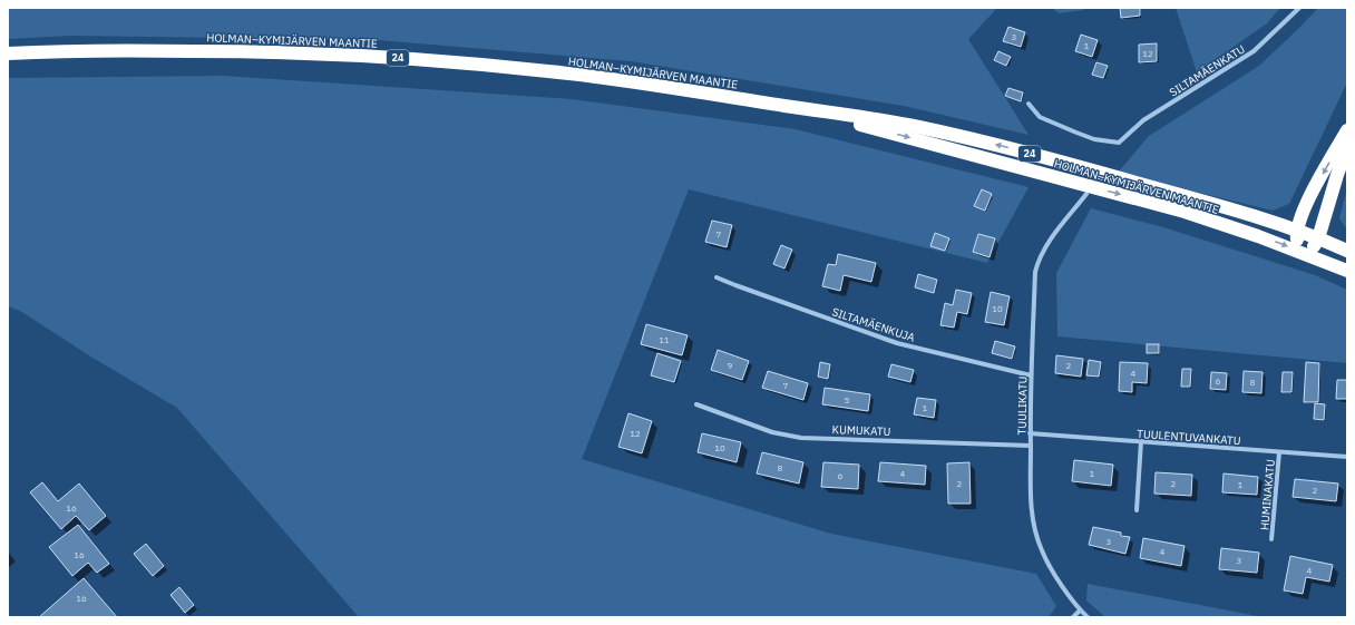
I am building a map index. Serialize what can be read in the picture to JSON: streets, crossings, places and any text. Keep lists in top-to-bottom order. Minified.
{"streets":{"highway":["HOLMAN–KYMIJÄRVEN MAANTIE","24"],"street":["SILTAMÄENKATU","SILTAMÄENKUJA","TUULIKATU","KUMUKATU","TUULENTUVANKATU","HUMINAKATU"]},"crossings":[["SILTAMÄENKUJA","TUULIKATU"],["TUULIKATU","KUMUKATU"],["TUULIKATU","TUULENTUVANKATU"],["TUULENTUVANKATU","HUMINAKATU"]],"house_numbers":["3","1","12","7","10","11","9","2","4","6","8","7","5","1","12","10","8","4","1","6","2","2","1","2","16","3","4","16","3","4","16"]}
